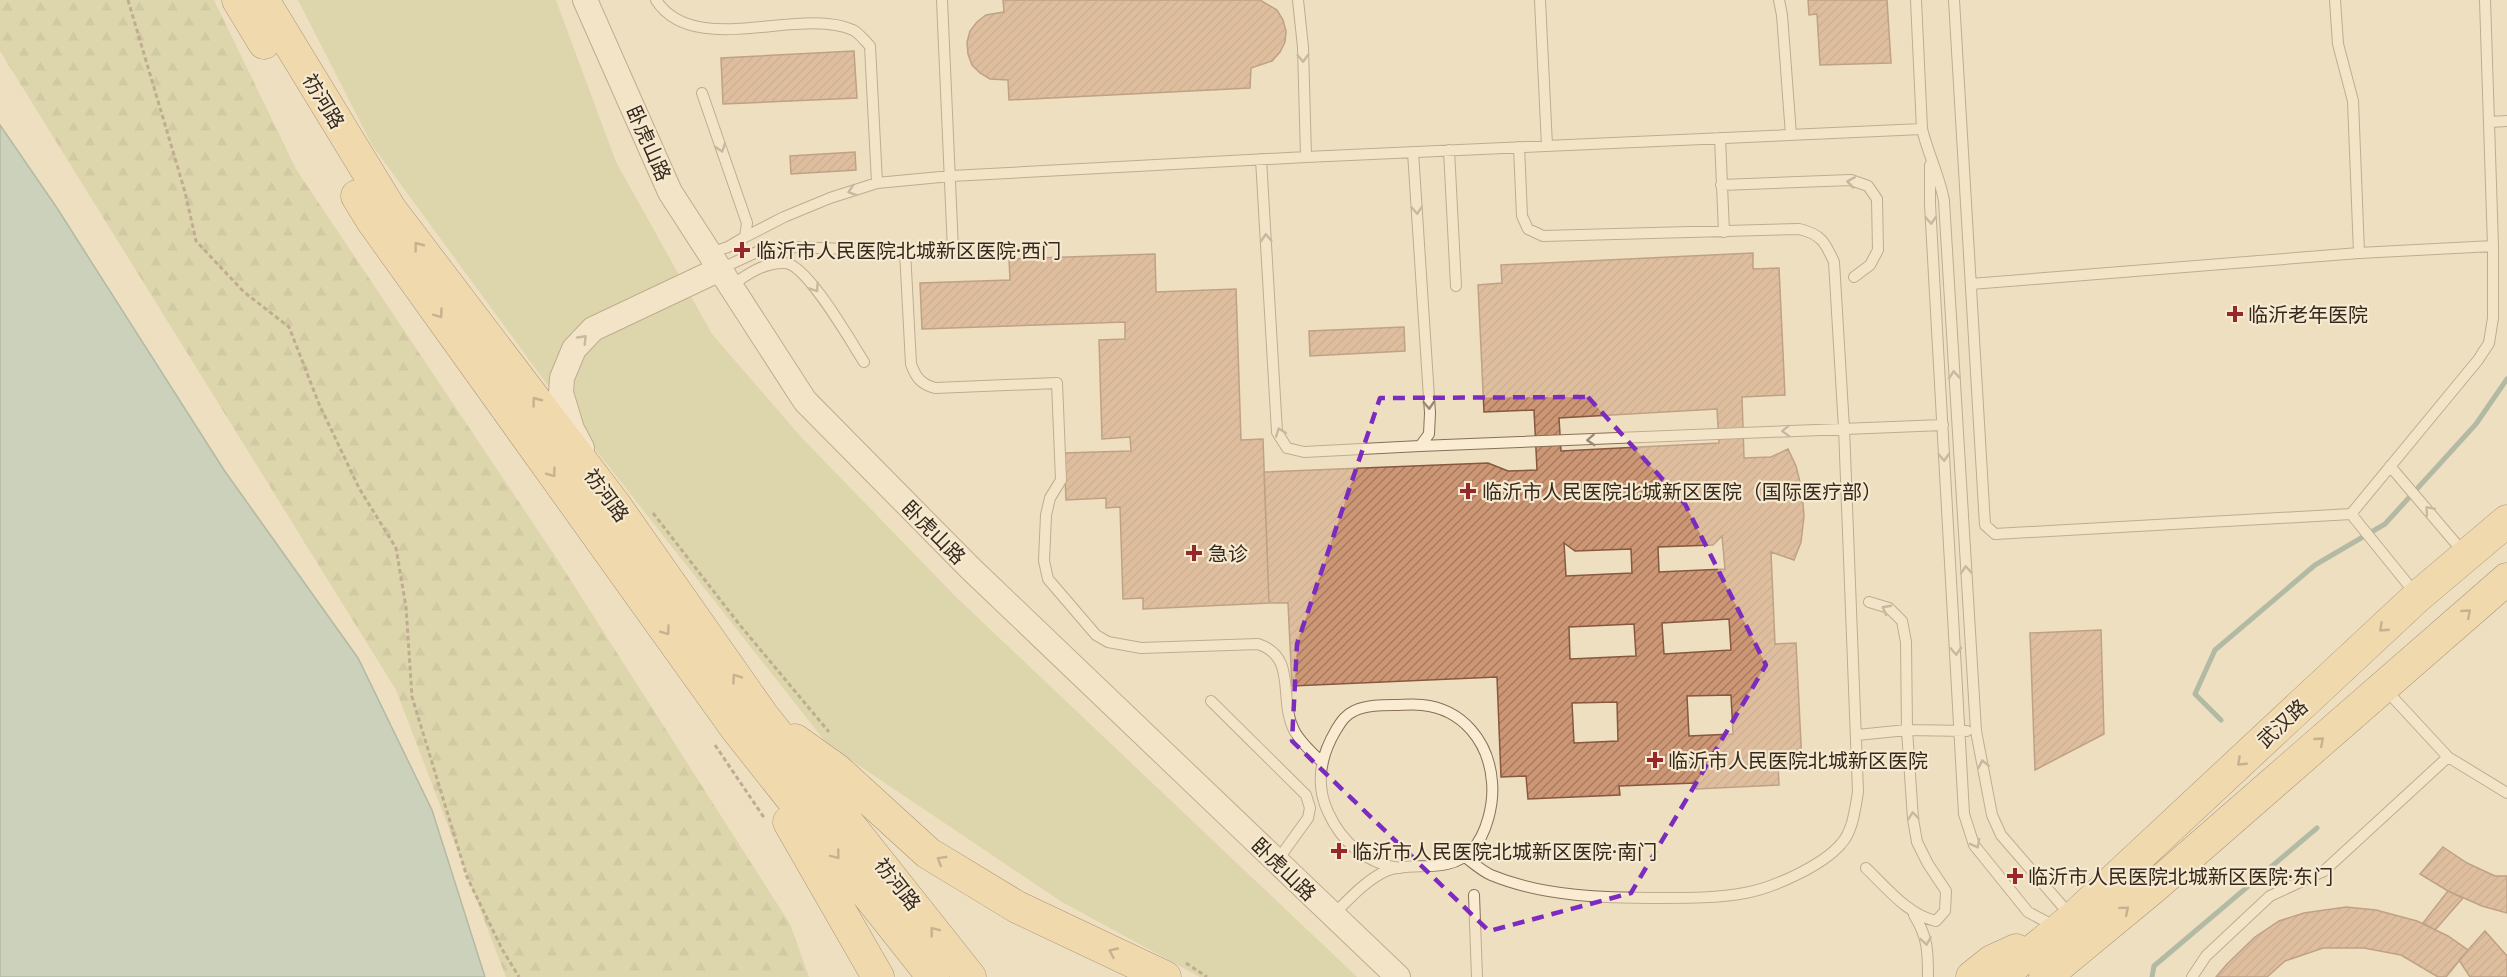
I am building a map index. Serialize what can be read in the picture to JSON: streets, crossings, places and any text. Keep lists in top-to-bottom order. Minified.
{"streets":{"main road":["祊河路","武汉路"],"street":["卧虎山路"]},"places":{"health":["临沂市人民医院北城新区医院·西门","临沂老年医院","临沂市人民医院北城新区医院（国际医疗部）","急诊","临沂市人民医院北城新区医院","临沂市人民医院北城新区医院·南门","临沂市人民医院北城新区医院·东门"]}}
